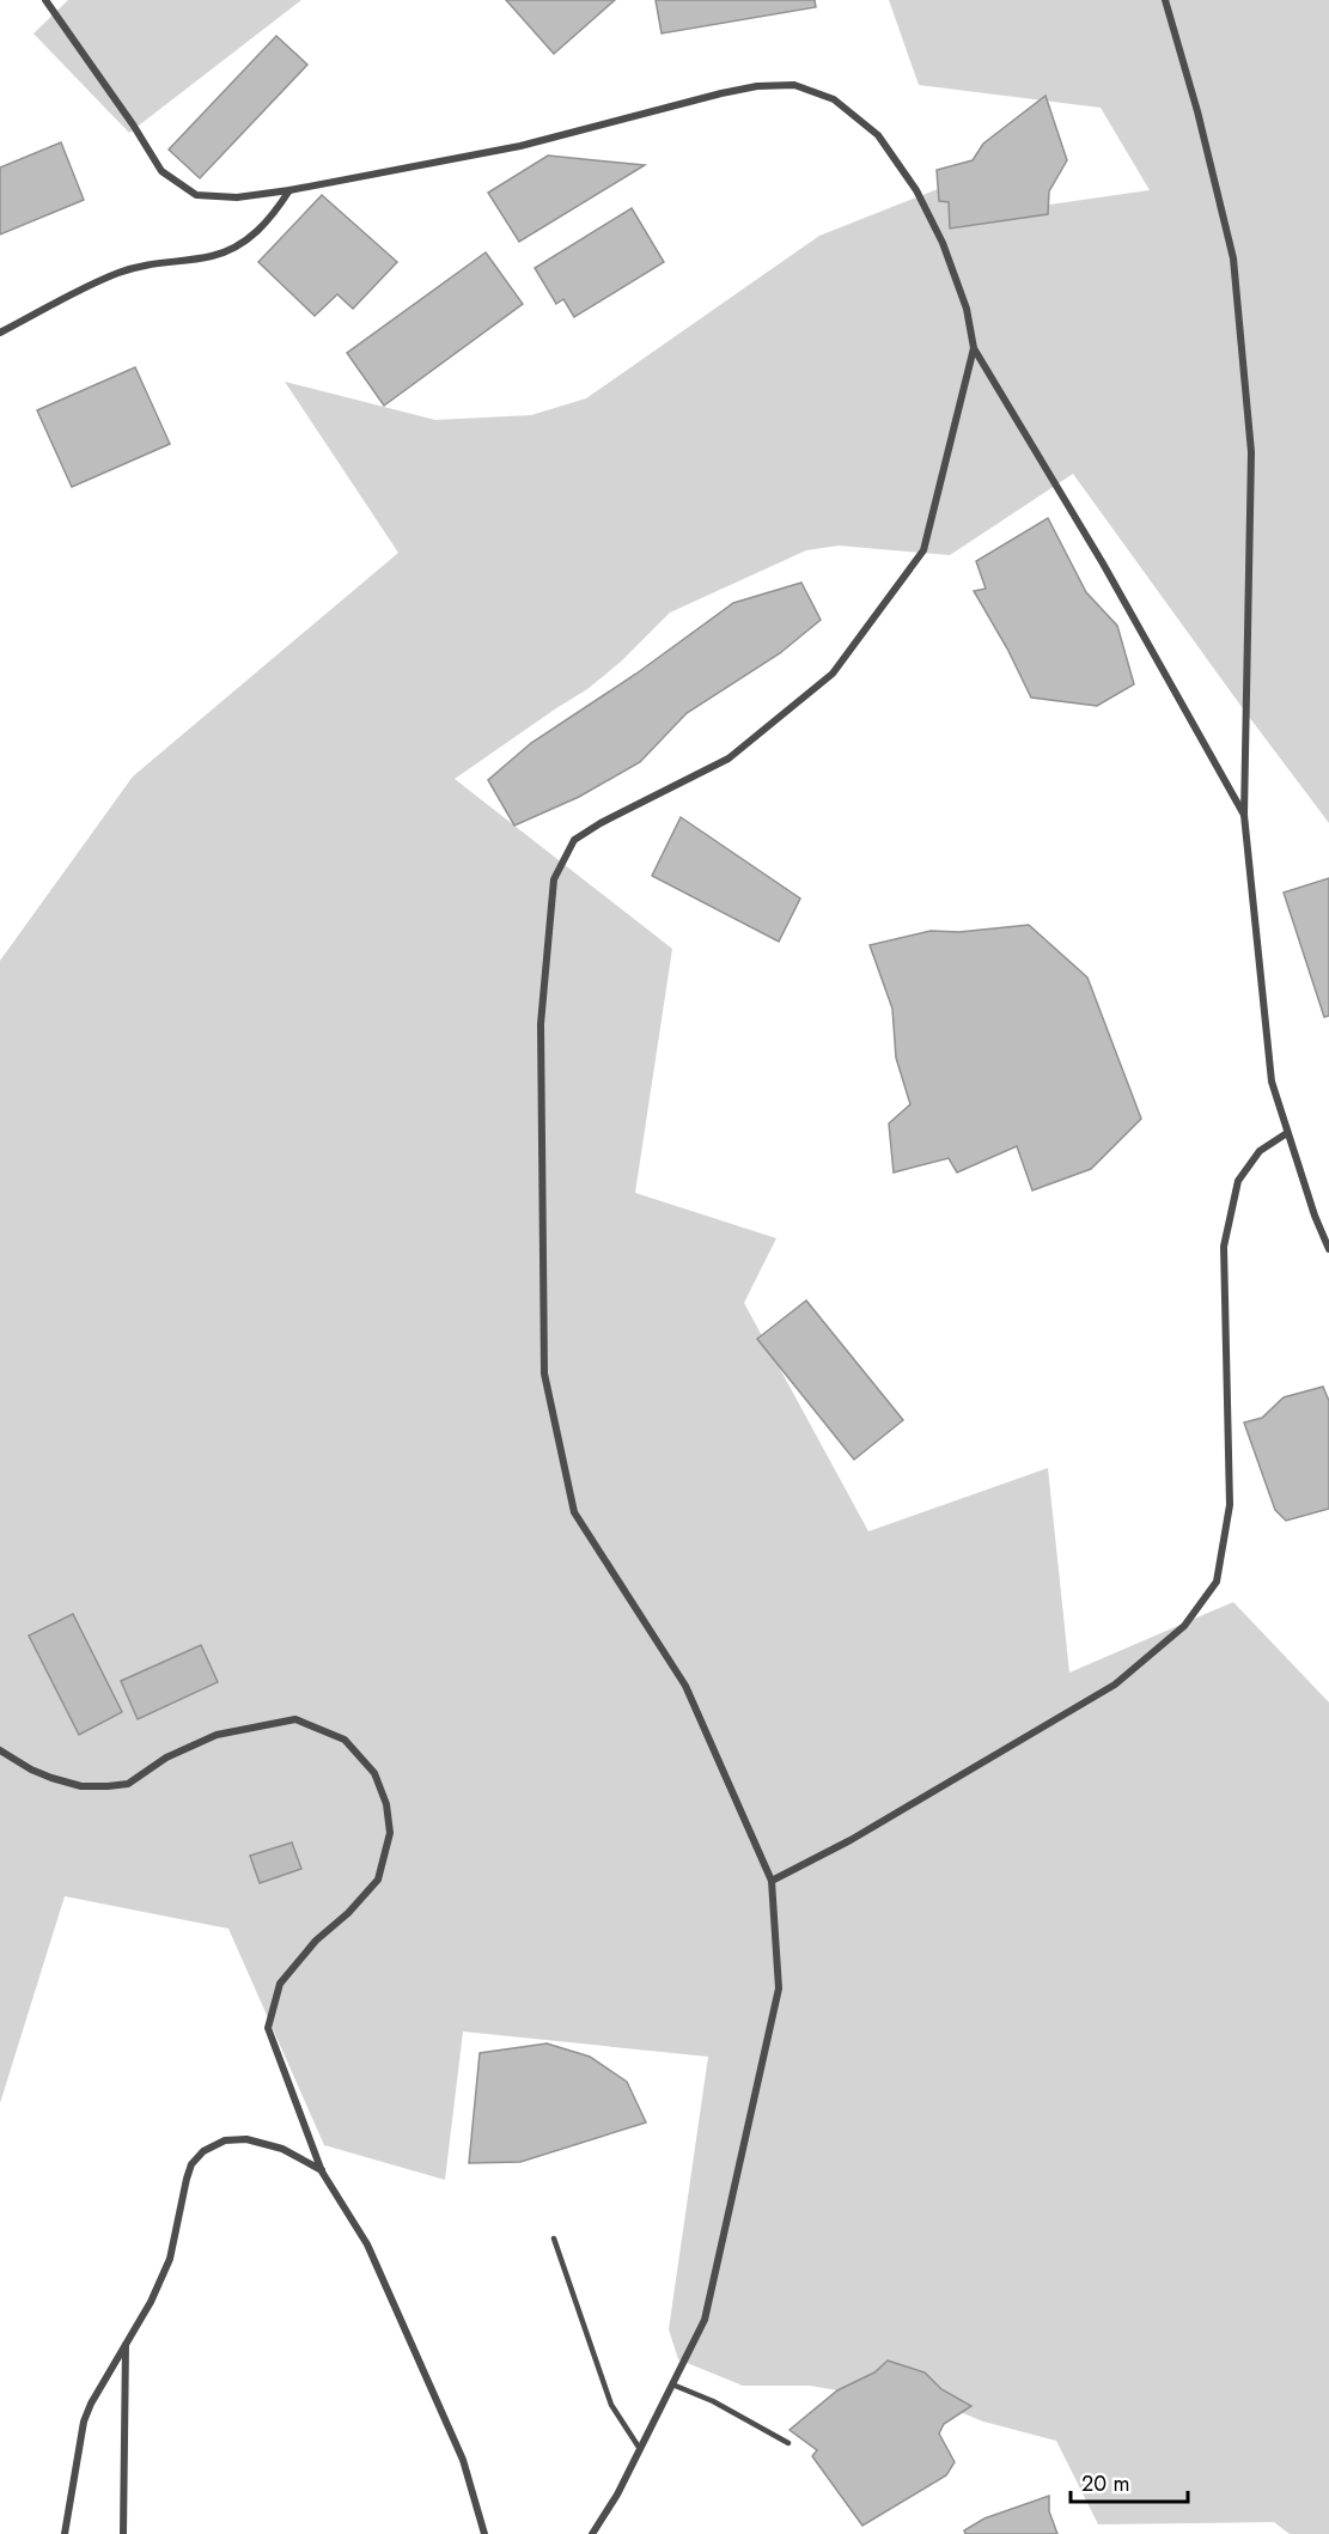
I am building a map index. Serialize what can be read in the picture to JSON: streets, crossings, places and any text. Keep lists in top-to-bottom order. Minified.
{"scale_bar":"20 m"}
